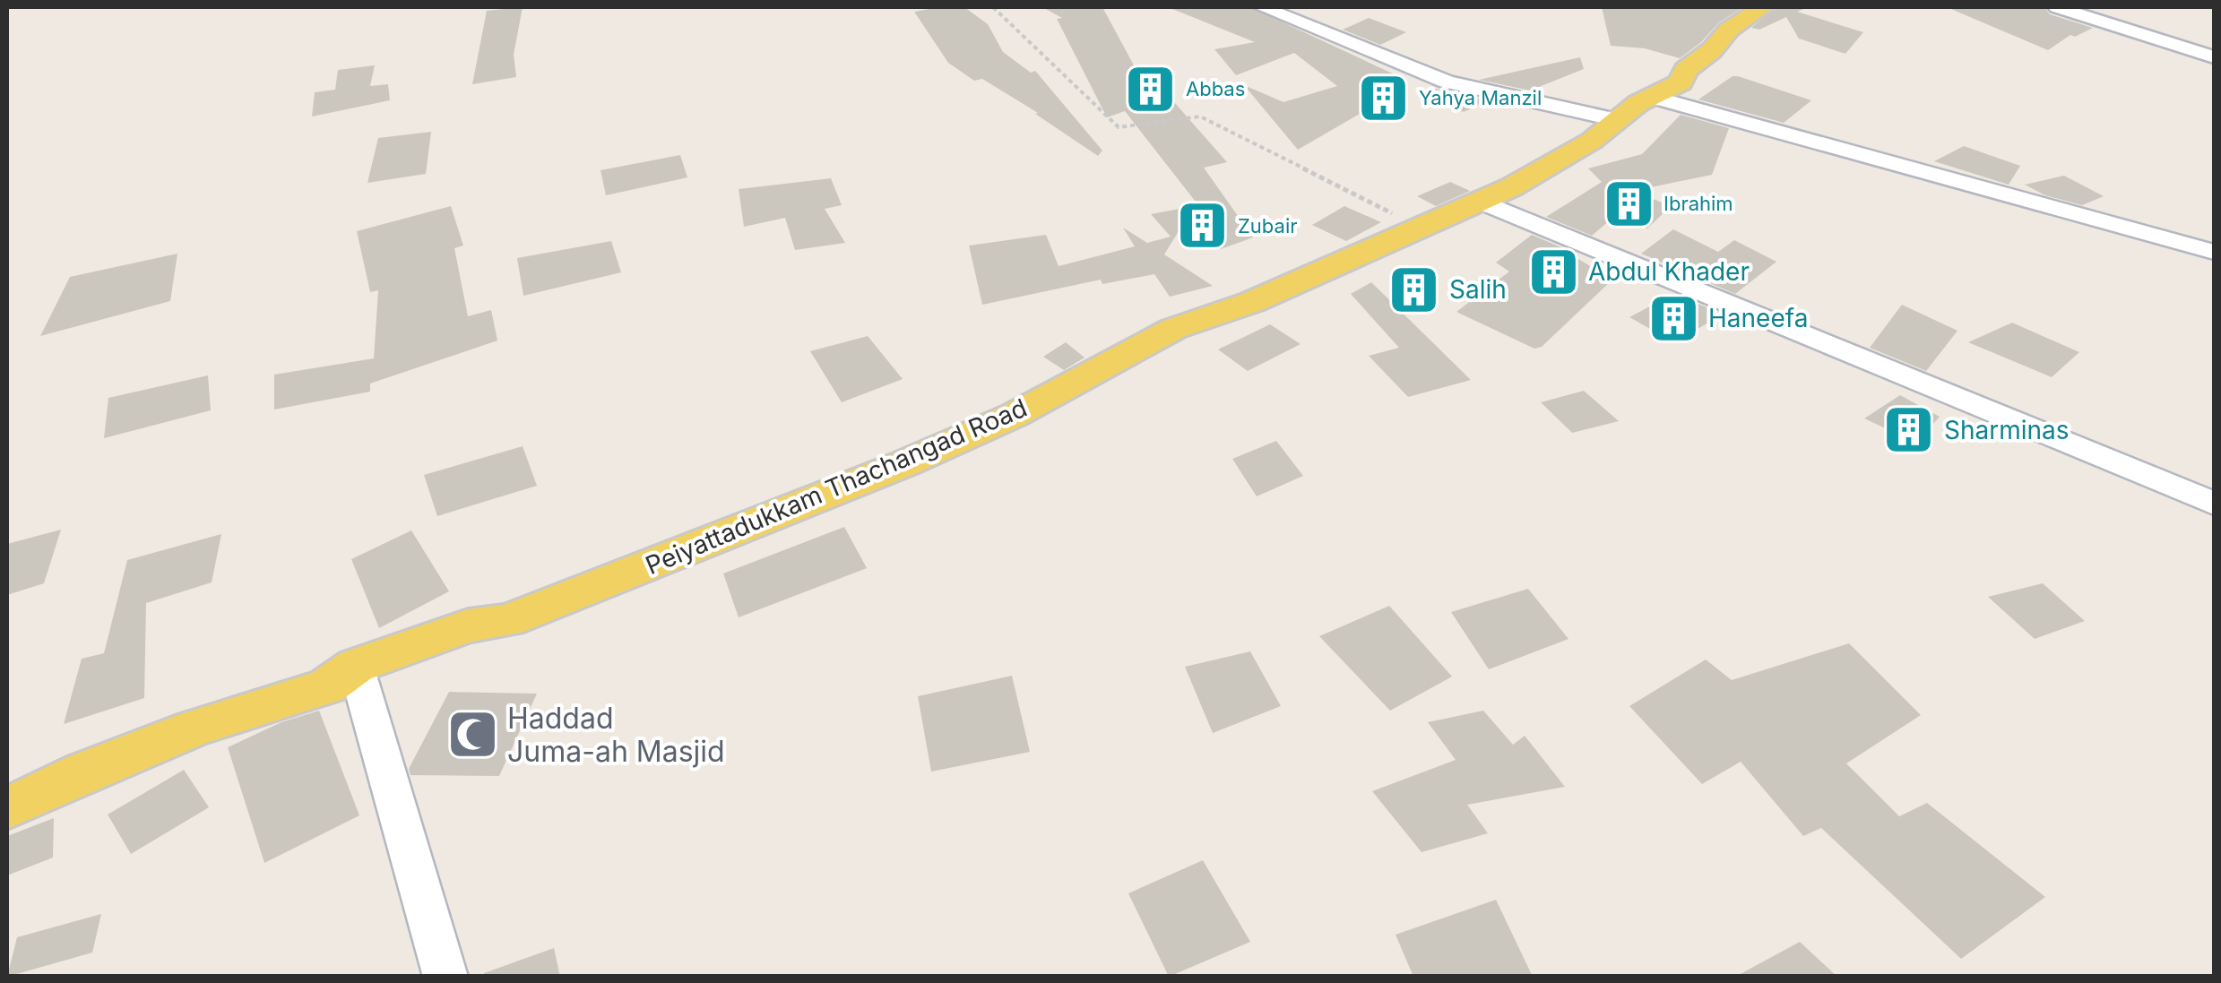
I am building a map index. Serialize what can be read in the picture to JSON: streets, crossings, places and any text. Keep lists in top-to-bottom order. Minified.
{"streets":{"main road":["Peiyattadukkam Thachangad Road"]},"places":{"building":["Abbas","Yahya Manzil","Ibrahim","Zubair","Abdul Khader","Salih","Haneefa","Sharminas"],"mosque":["Haddad Juma-ah Masjid"]}}
